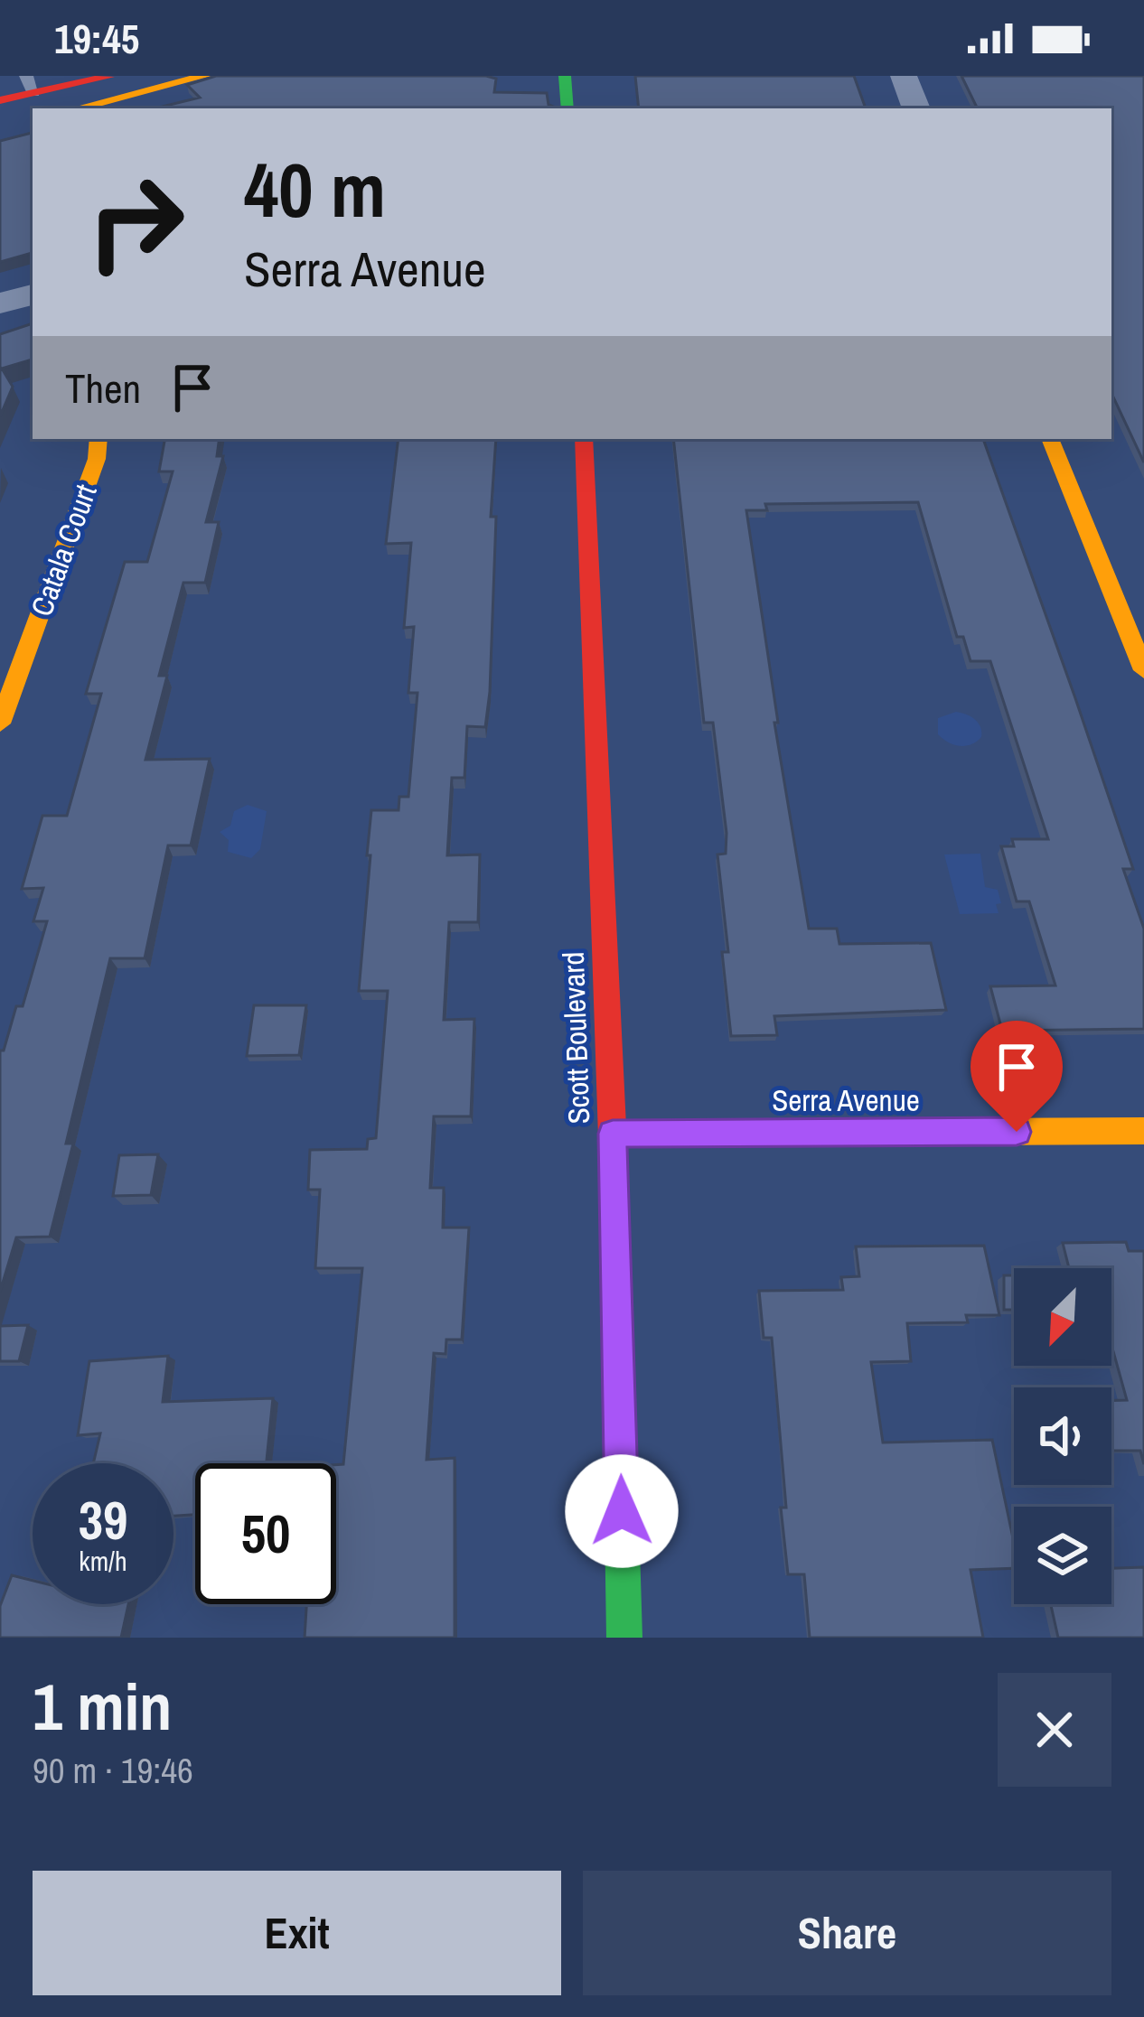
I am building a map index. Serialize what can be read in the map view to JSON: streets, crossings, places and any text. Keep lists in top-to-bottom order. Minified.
{"streets":{"main road":["Catala Court","Scott Boulevard","Serra Avenue"]},"crossings":[["Scott Boulevard","Serra Avenue"]],"north":"bottom left","page":{"status":"19:45","turn":["40 m","Serra Avenue"],"then":"Then","speed":"39 km/h","limit":"50","heading":["1 min","90 m · 19:46"],"buttons":["Exit","Share"]}}
